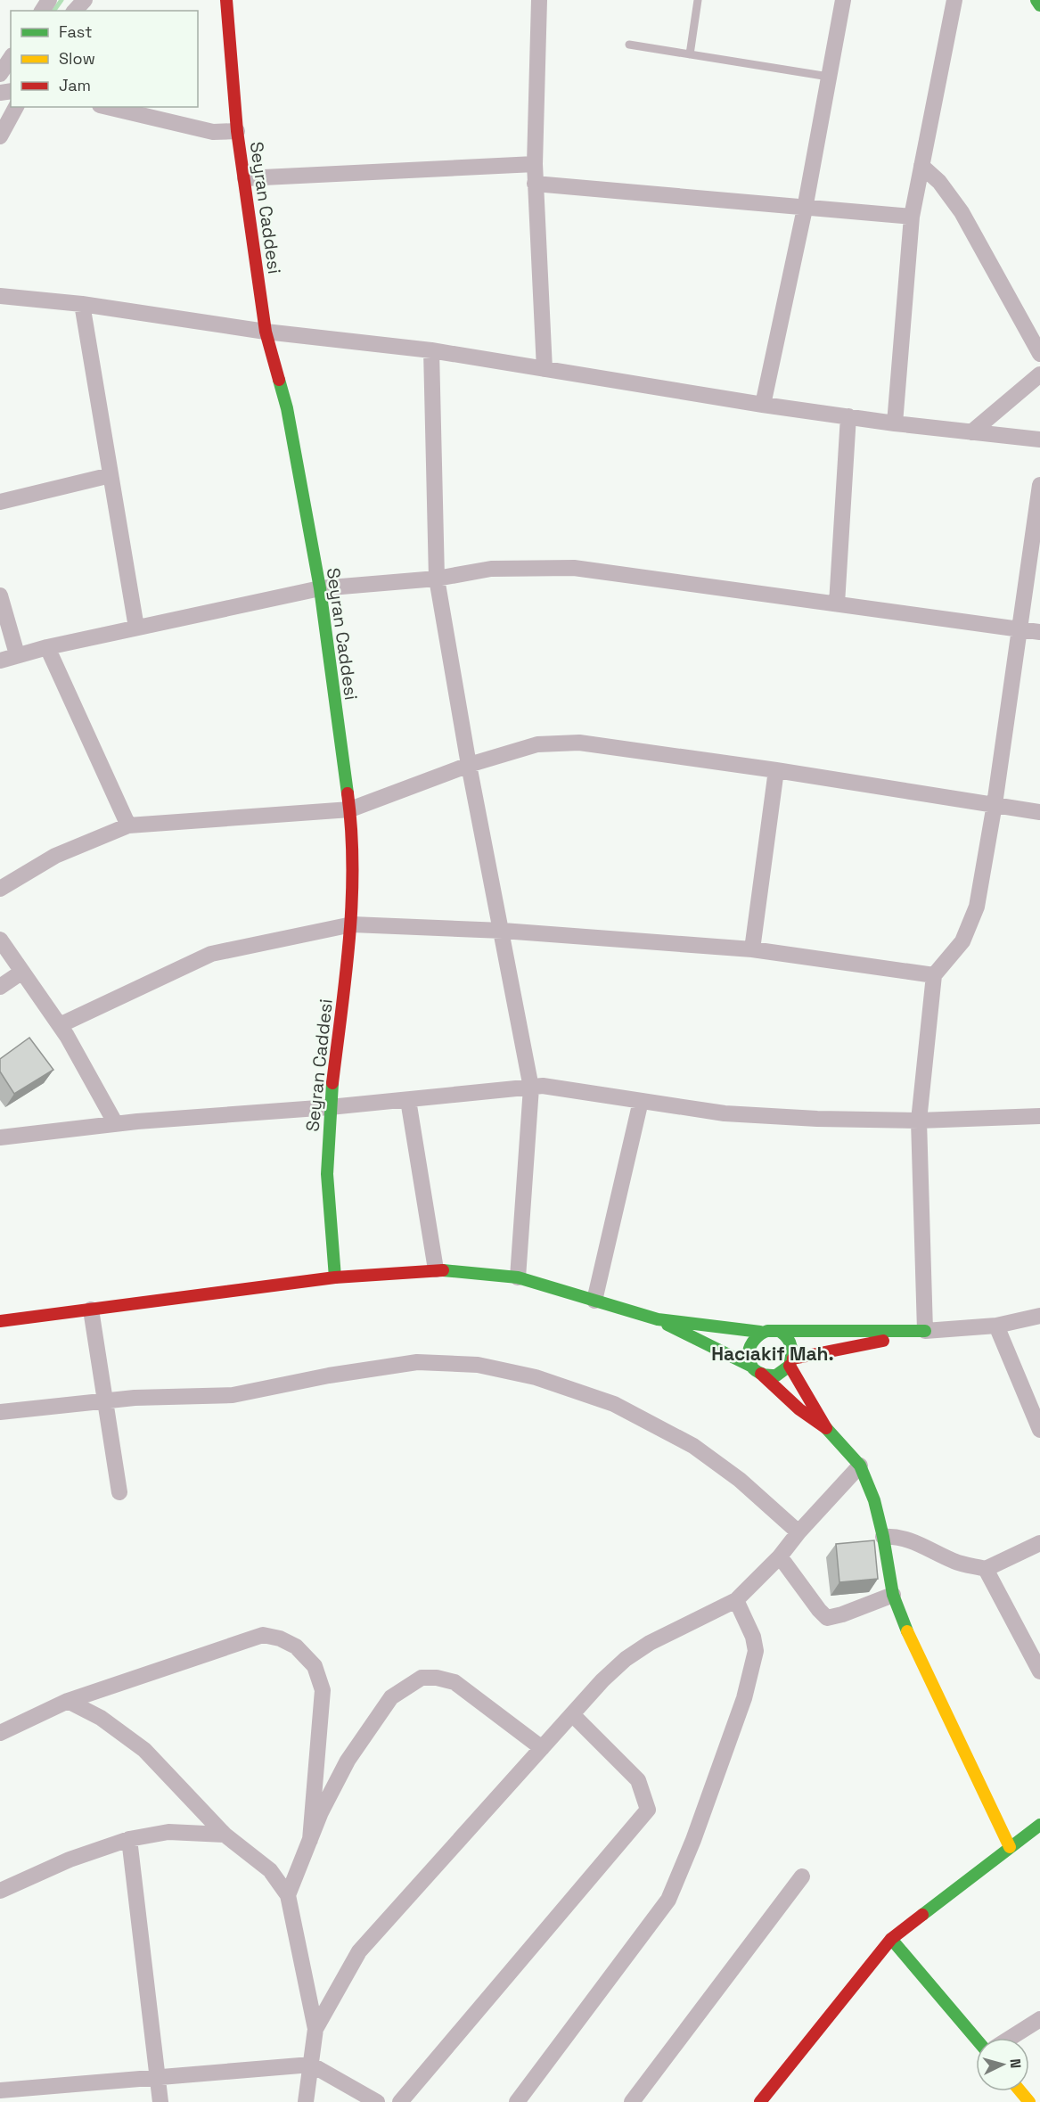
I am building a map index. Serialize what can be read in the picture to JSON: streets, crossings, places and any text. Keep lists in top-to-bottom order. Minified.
{"streets":{"street":["Seyran Caddesi"]},"districts":["Hacıakif Mah."],"legend":["Fast","Slow","Jam"],"north":"right"}
